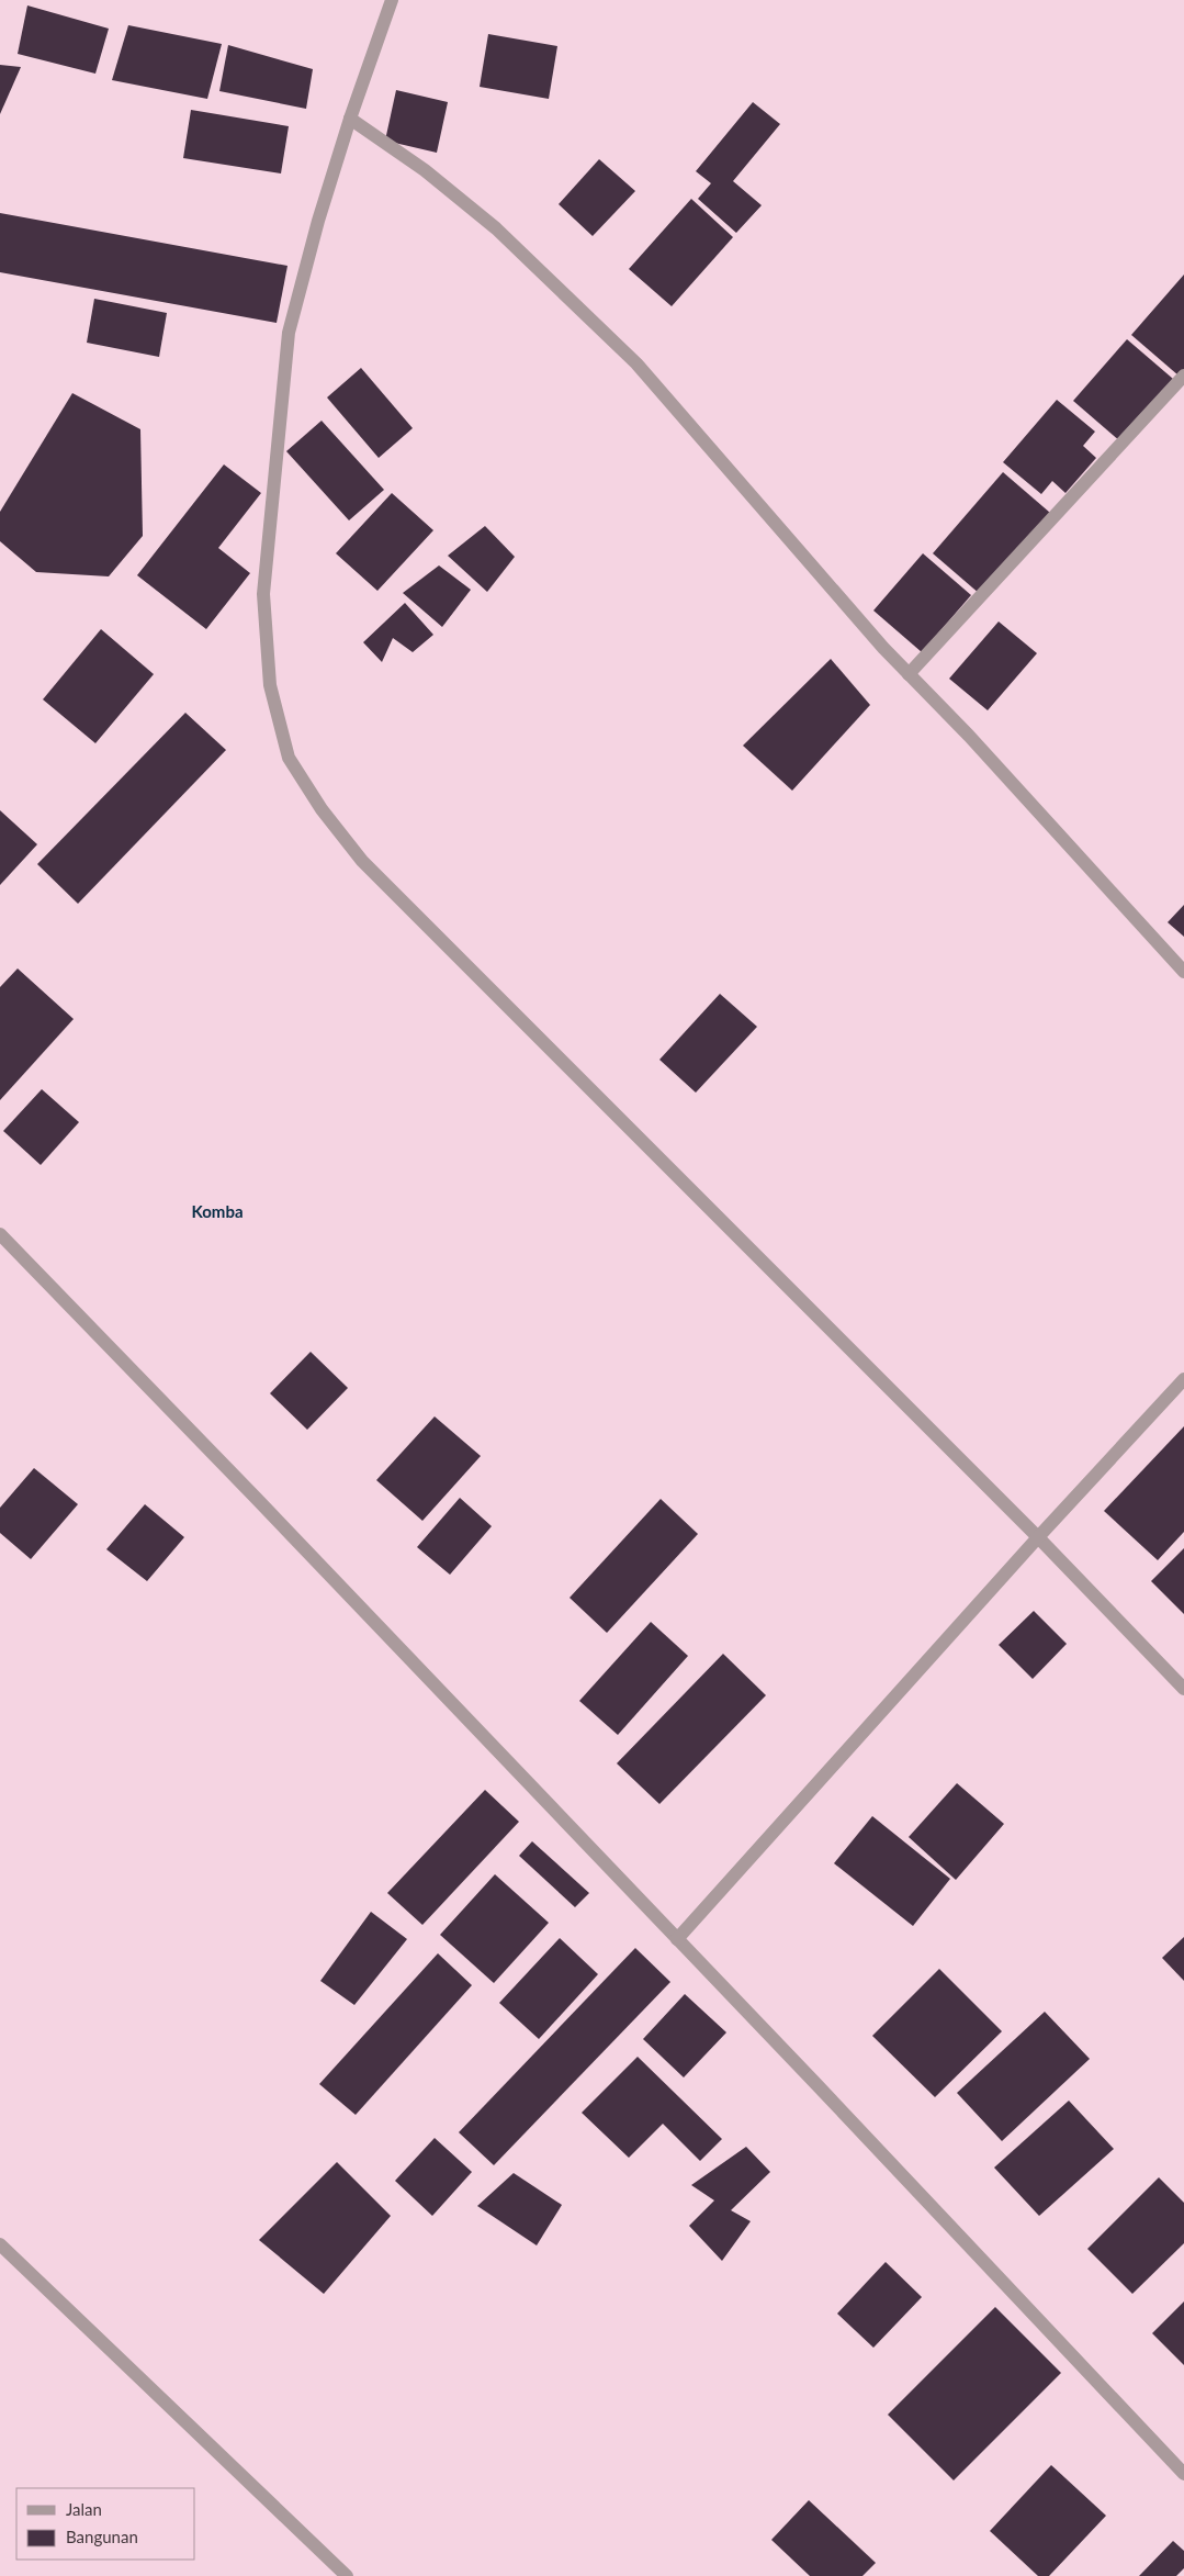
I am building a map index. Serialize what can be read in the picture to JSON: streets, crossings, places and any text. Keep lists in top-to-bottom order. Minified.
{"districts":["Komba"],"legend":["Jalan","Bangunan"]}
